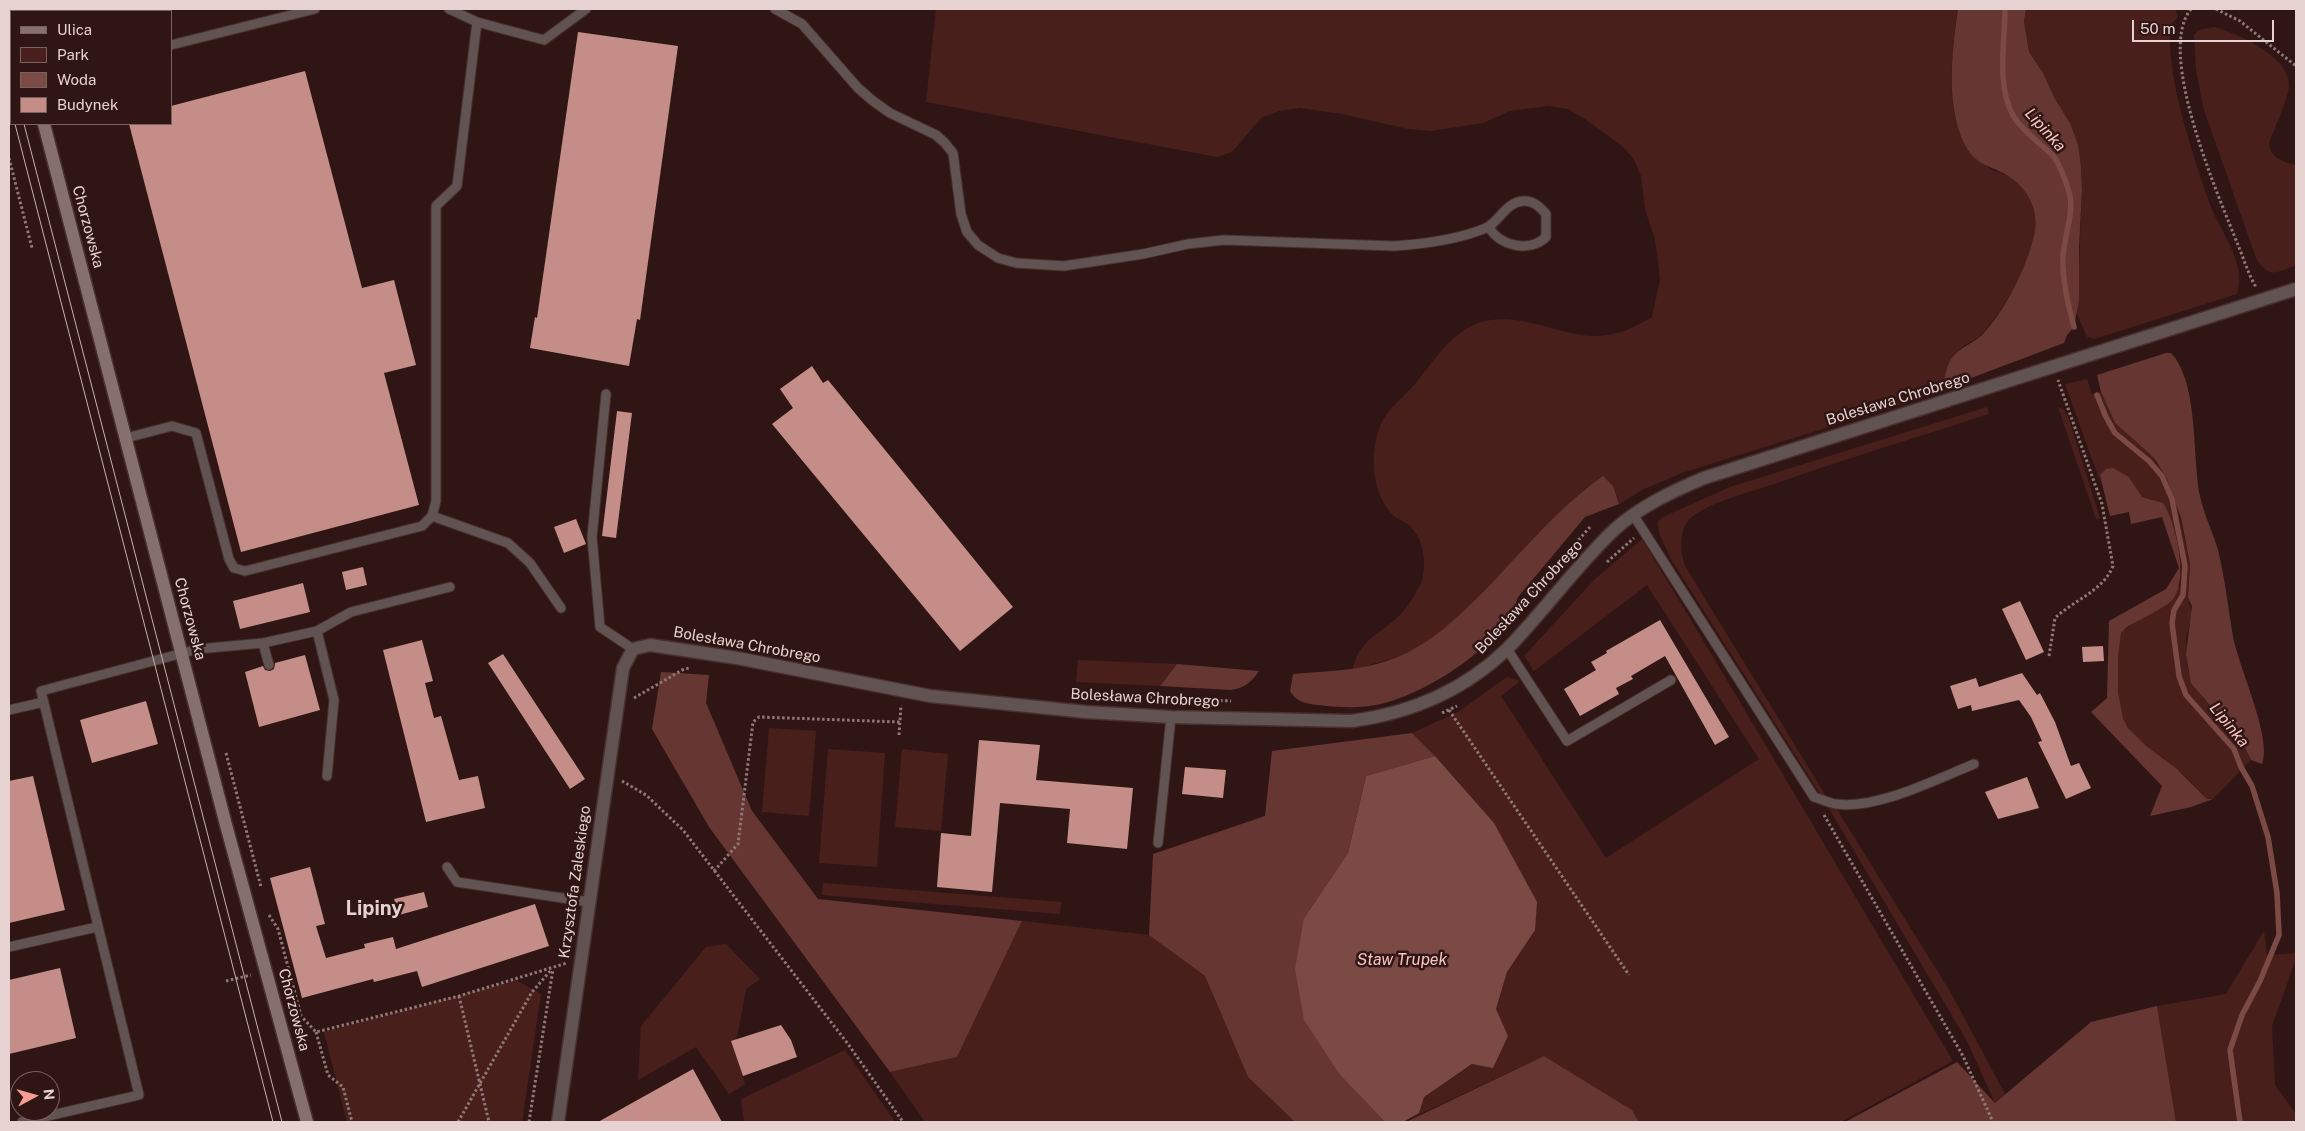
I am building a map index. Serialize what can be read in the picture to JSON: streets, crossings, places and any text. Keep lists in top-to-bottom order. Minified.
{"streets":{"street":["Chorzowska","Bolesława Chrobrego","Krzysztofa Zaleskiego"]},"crossings":[["Bolesława Chrobrego","Krzysztofa Zaleskiego"]],"districts":["Lipiny"],"water":["Lipinka","Staw Trupek"],"legend":["Ulica","Park","Woda","Budynek"],"scale_bar":"50 m","north":"right"}
